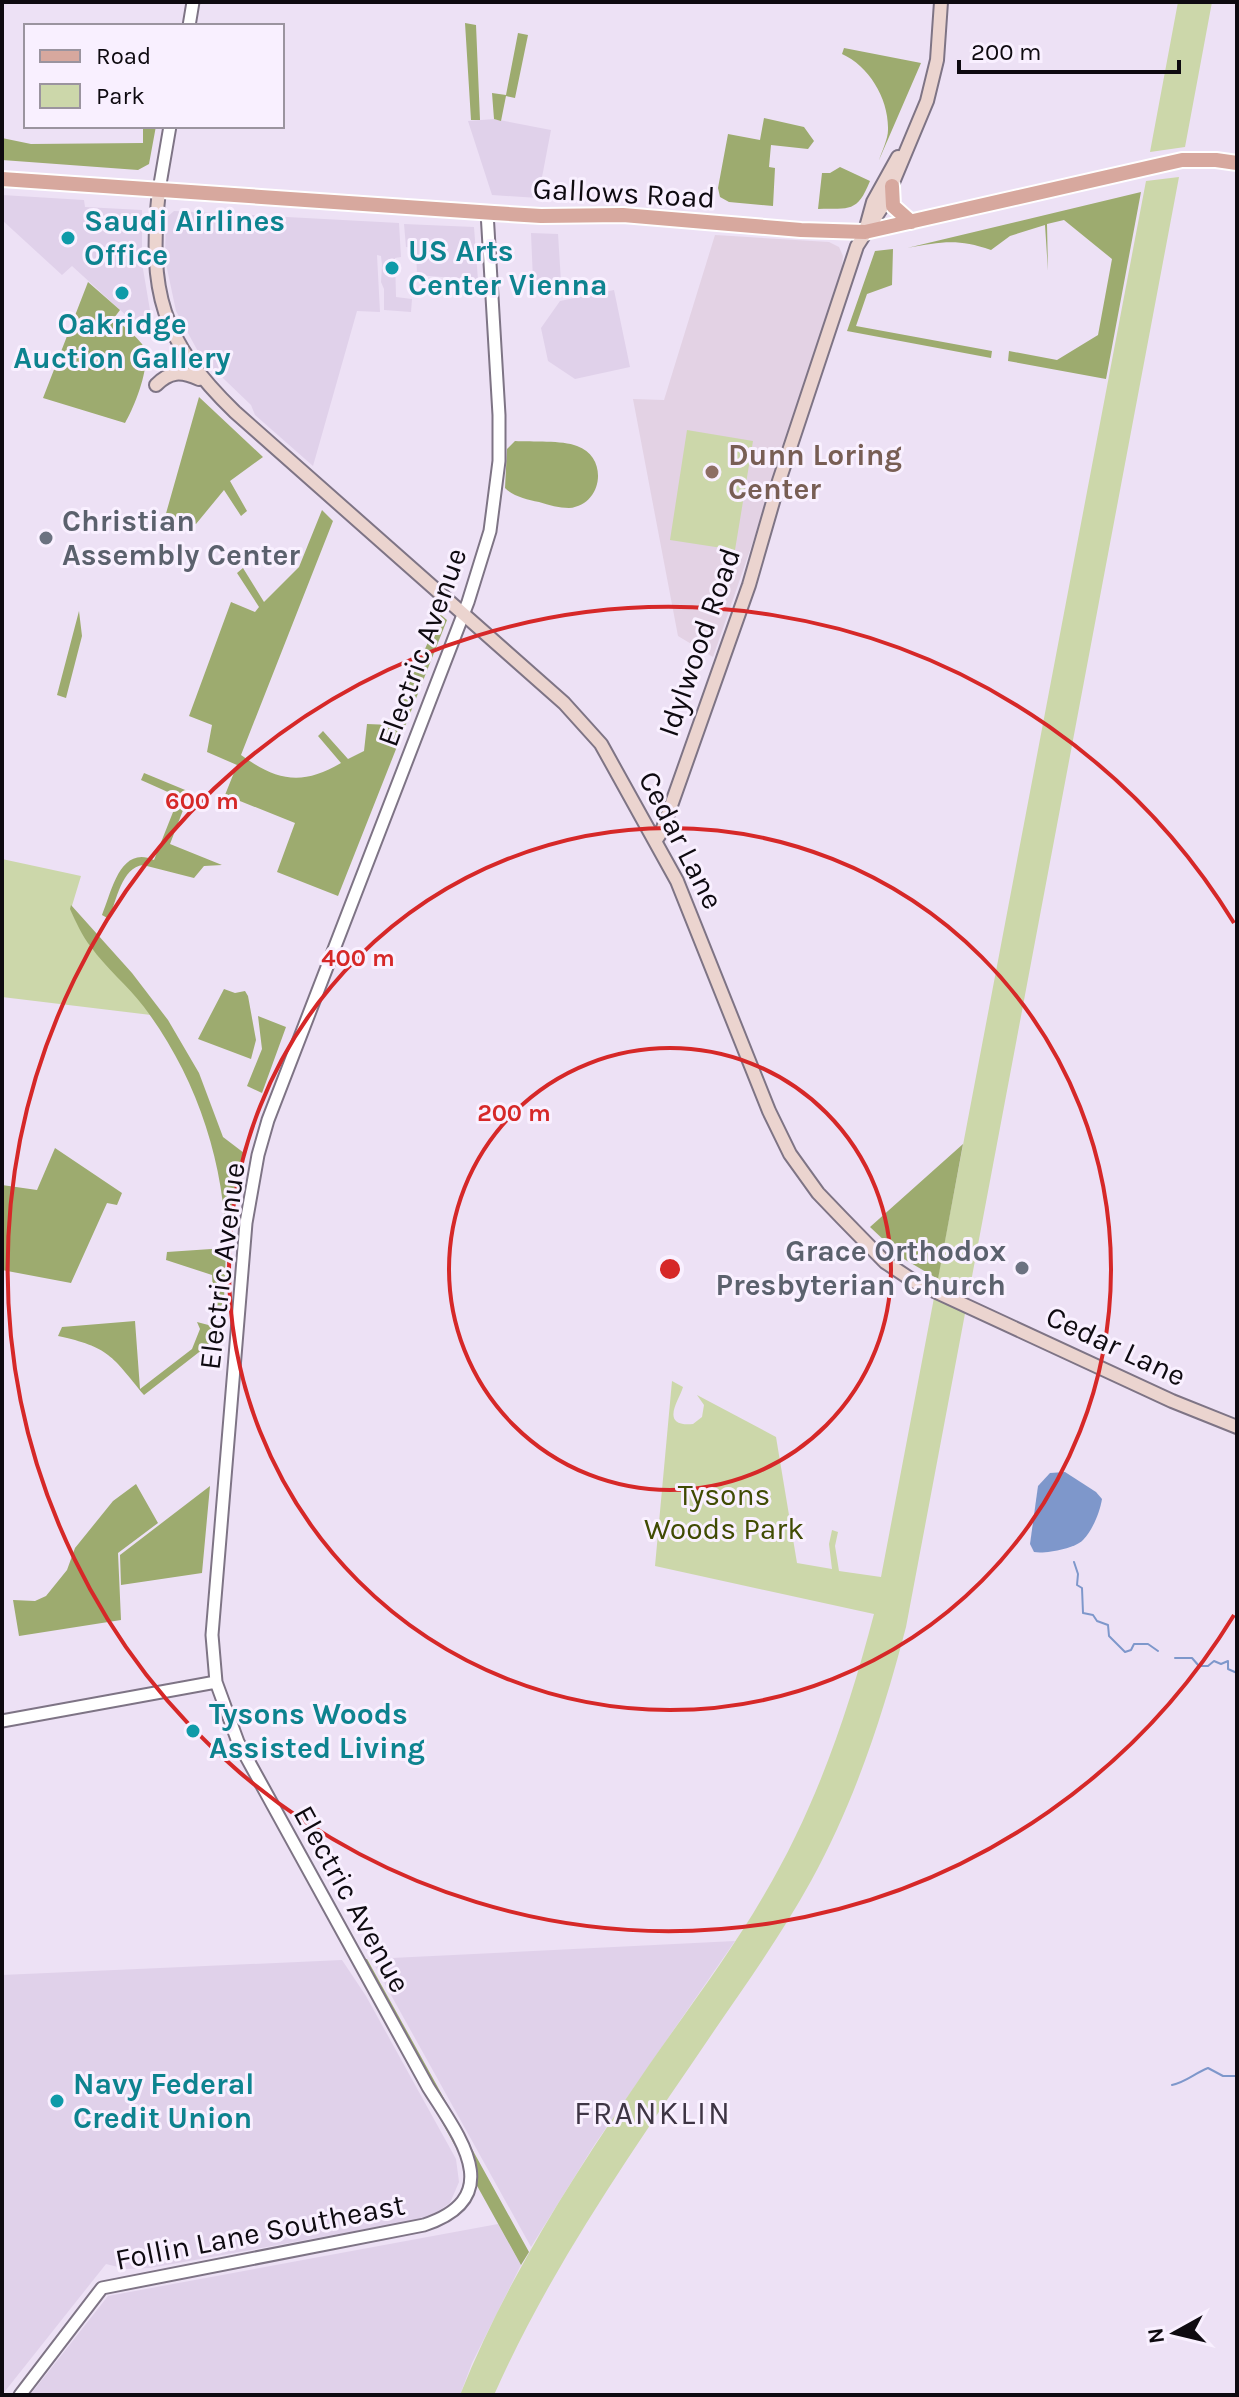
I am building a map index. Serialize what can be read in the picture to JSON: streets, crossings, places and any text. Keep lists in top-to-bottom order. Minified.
{"streets":{"main road":["Gallows Road","Idylwood Road","Cedar Lane"],"street":["Electric Avenue","Follin Lane Southeast"]},"crossings":[["Gallows Road","Idylwood Road"],["Gallows Road","Electric Avenue"],["Gallows Road","Cedar Lane"],["Idylwood Road","Cedar Lane"],["Electric Avenue","Cedar Lane"],["Electric Avenue","Follin Lane Southeast"]],"districts":["FRANKLIN"],"parks":["Tysons Woods Park"],"places":["Saudi Airlines Office","US Arts Center Vienna","Oakridge Auction Gallery","Dunn Loring Center","Christian Assembly Center","Grace Orthodox Presbyterian Church","Tysons Woods Assisted Living","Navy Federal Credit Union"],"legend":["Road","Park"],"scale_bar":"200 m","north":"left","rings":["600 m","400 m","200 m"]}
